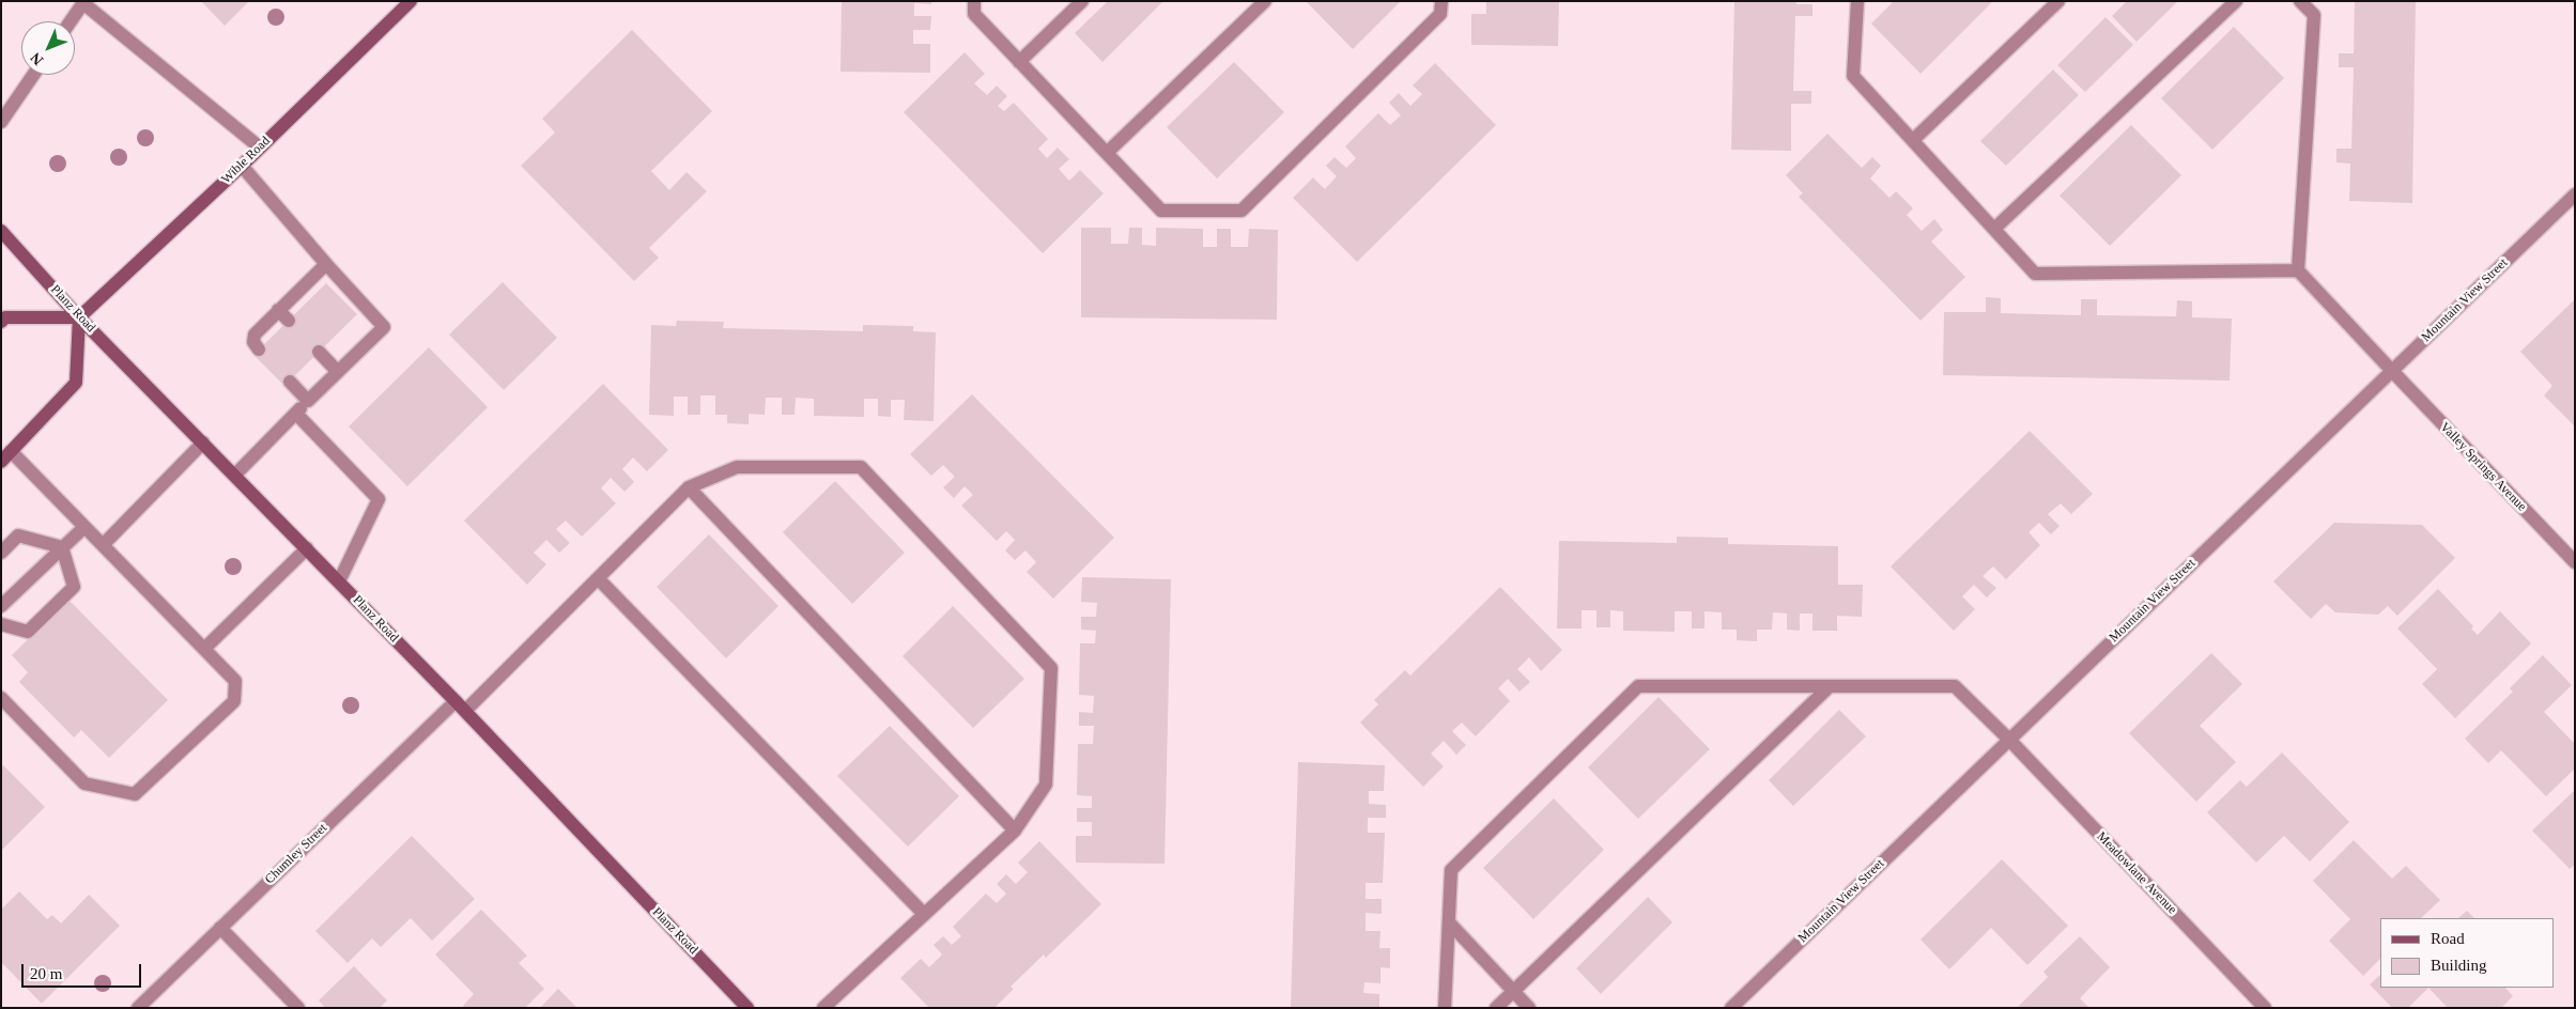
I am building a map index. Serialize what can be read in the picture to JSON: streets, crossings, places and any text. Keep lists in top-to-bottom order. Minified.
{"streets":{"street":["Wible Road","Mountain View Street","Planz Road","Valley Springs Avenue","Chumley Street","Meadowlane Avenue"]},"crossings":[["Wible Road","Planz Road"],["Mountain View Street","Valley Springs Avenue"],["Mountain View Street","Meadowlane Avenue"],["Planz Road","Chumley Street"]],"legend":["Road","Building"],"scale_bar":"20 m","north":"bottom left"}
